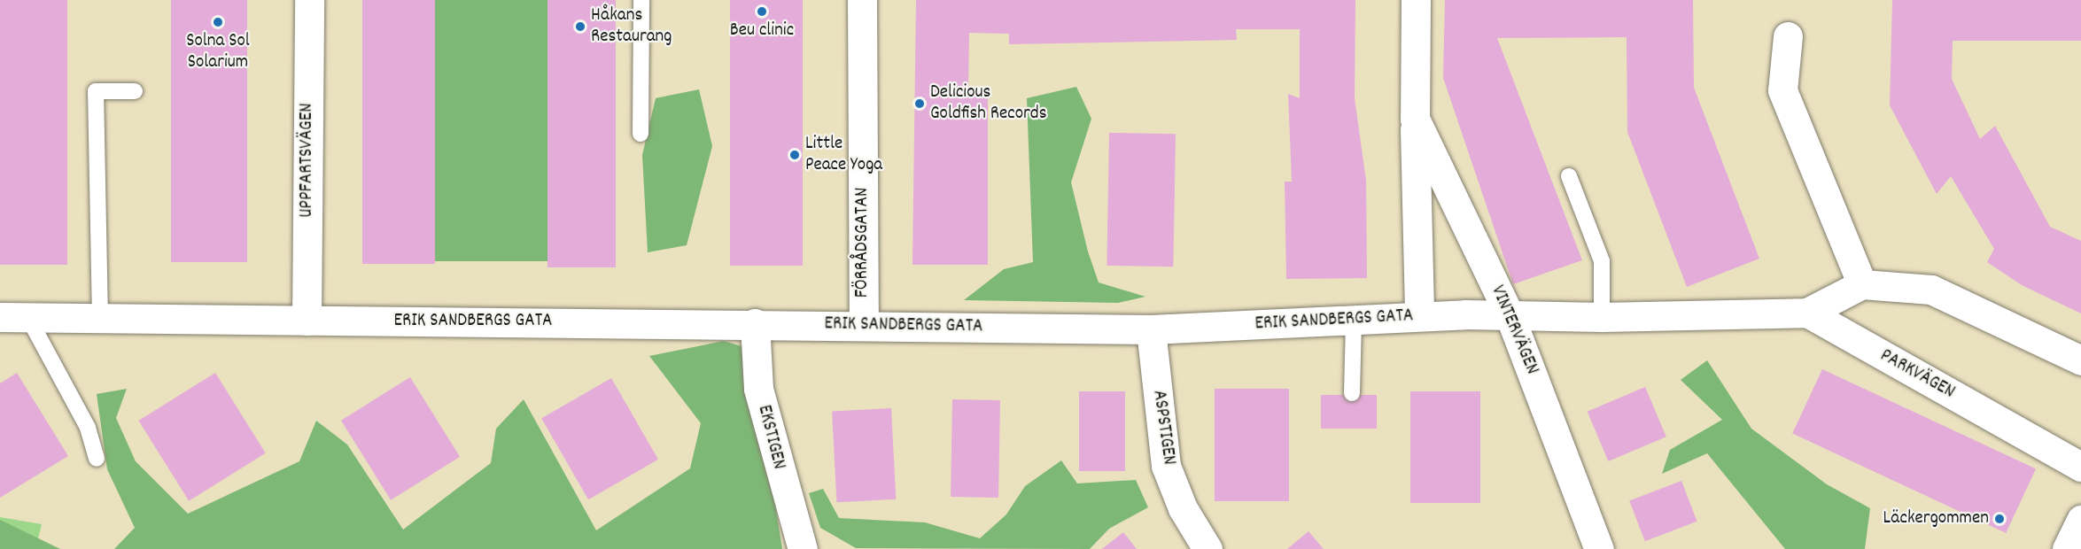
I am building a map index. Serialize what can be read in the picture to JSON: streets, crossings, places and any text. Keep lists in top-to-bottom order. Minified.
{"streets":{"street":["UPPFARTSVÄGEN","FÖRRÅDSGATAN","ERIK SANDBERGS GATA","VINTERVÄGEN","PARKVÄGEN","ASPSTIGEN","EKSTIGEN"]},"crossings":[["UPPFARTSVÄGEN","ERIK SANDBERGS GATA"],["FÖRRÅDSGATAN","ERIK SANDBERGS GATA"],["ERIK SANDBERGS GATA","VINTERVÄGEN"],["ERIK SANDBERGS GATA","PARKVÄGEN"],["ERIK SANDBERGS GATA","ASPSTIGEN"],["ERIK SANDBERGS GATA","EKSTIGEN"]],"places":["Beu clinic","Solna Sol Solarium","Håkans Restaurang","Delicious Goldfish Records","Little Peace Yoga","Läckergommen"]}
